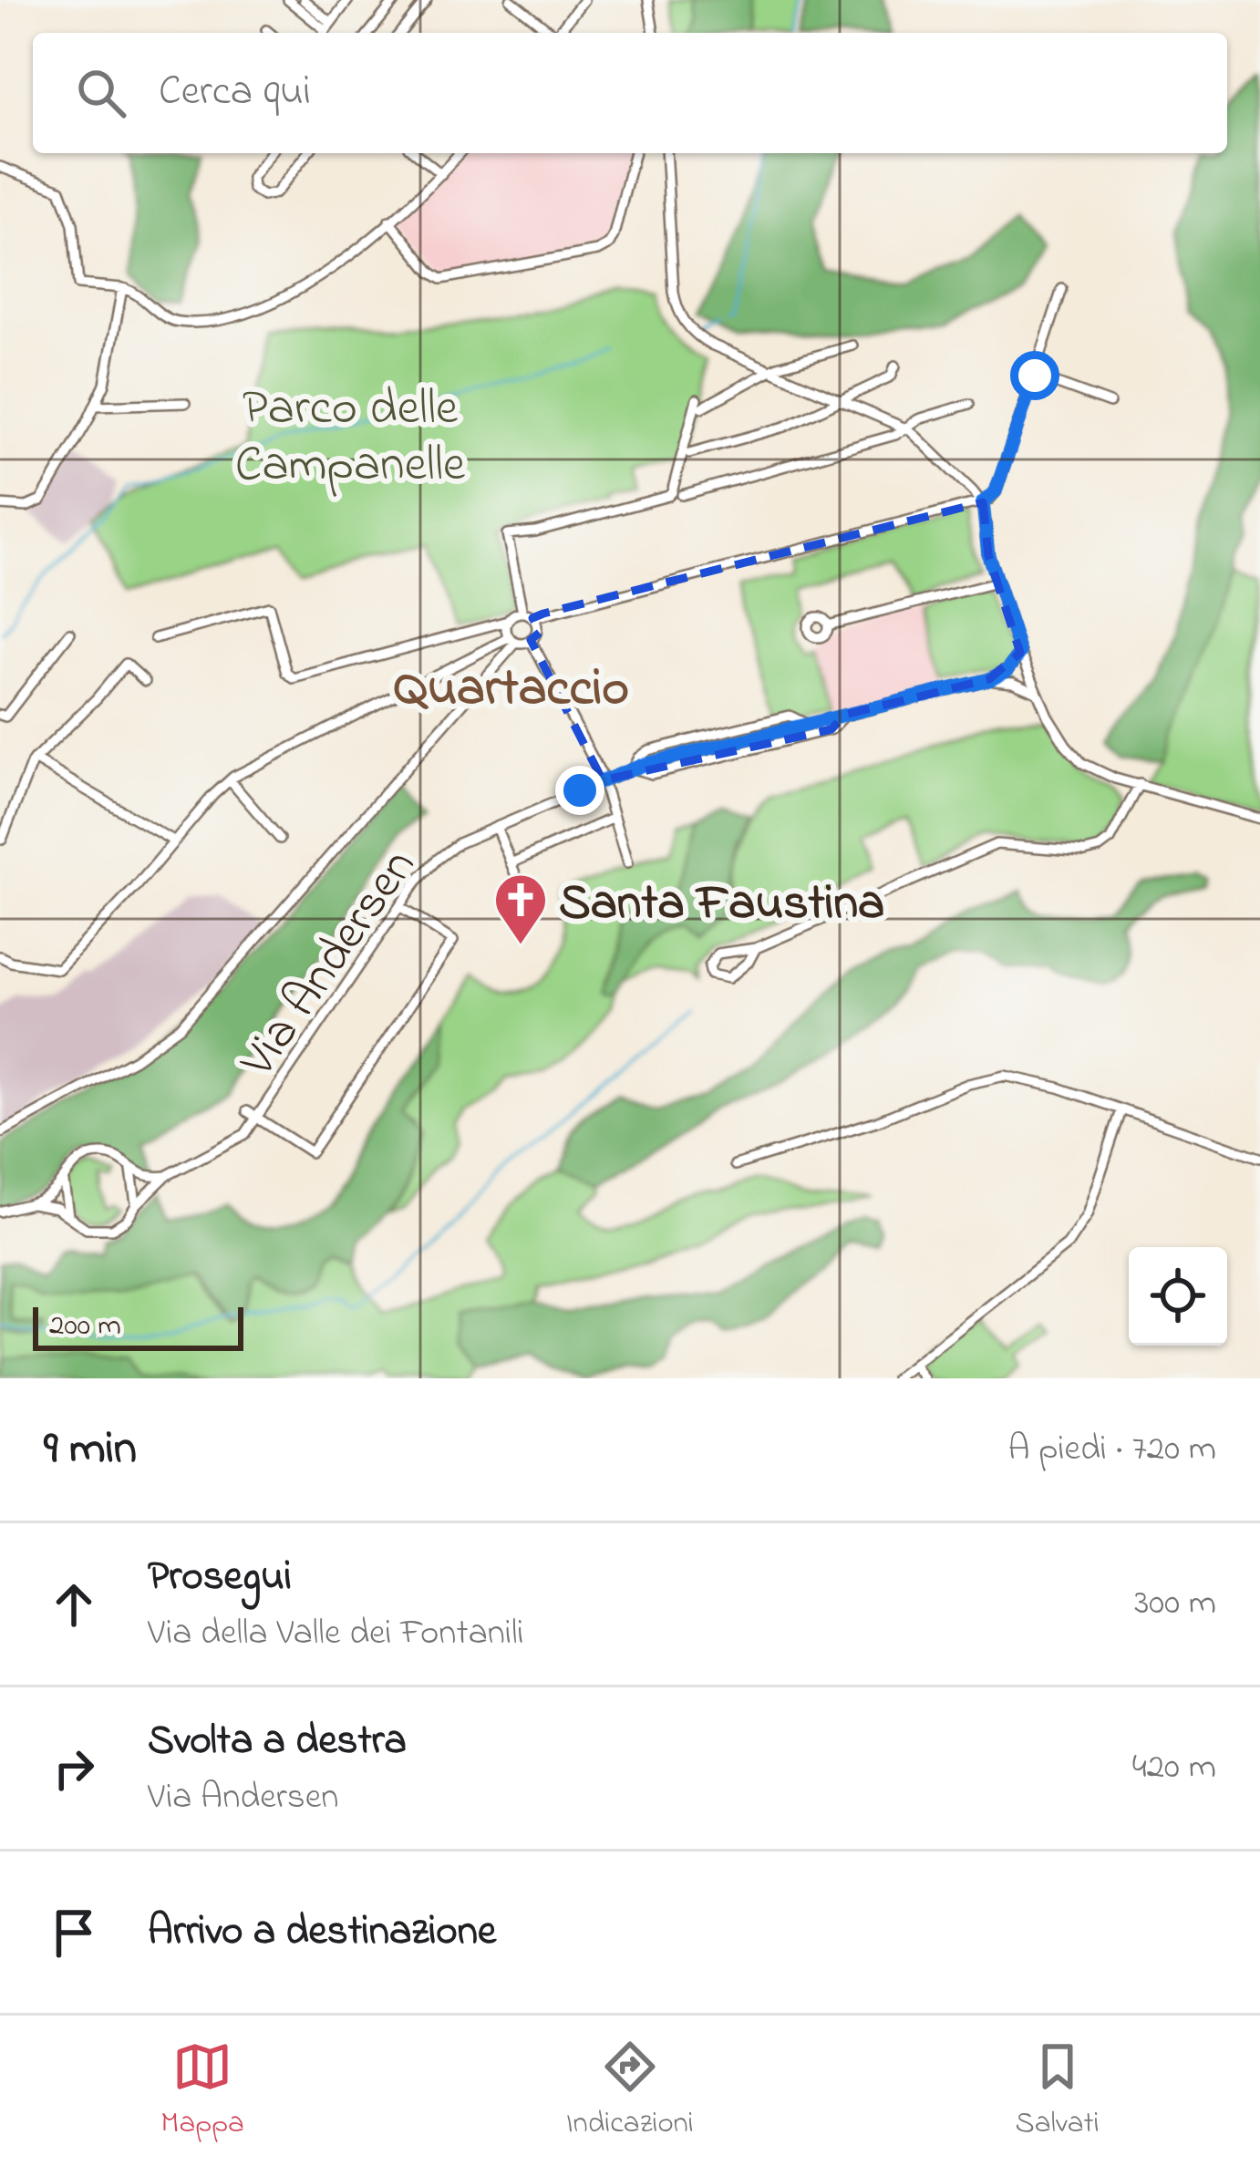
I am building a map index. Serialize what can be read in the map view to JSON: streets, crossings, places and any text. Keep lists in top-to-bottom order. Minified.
{"streets":{"street":["Via Andersen"]},"districts":["Quartaccio"],"parks":["Parco delle Campanelle"],"places":{"church":["Santa Faustina"]},"scale_bar":"200 m","page":{"search":"Cerca qui","scale":"200 m","heading":["9 min","A piedi · 720 m"],"list":[["Prosegui","Via della Valle dei Fontanili","300 m"],["Svolta a destra","Via Andersen","420 m"],"Arrivo a destinazione"],"nav":["Mappa","Indicazioni","Salvati"]}}
